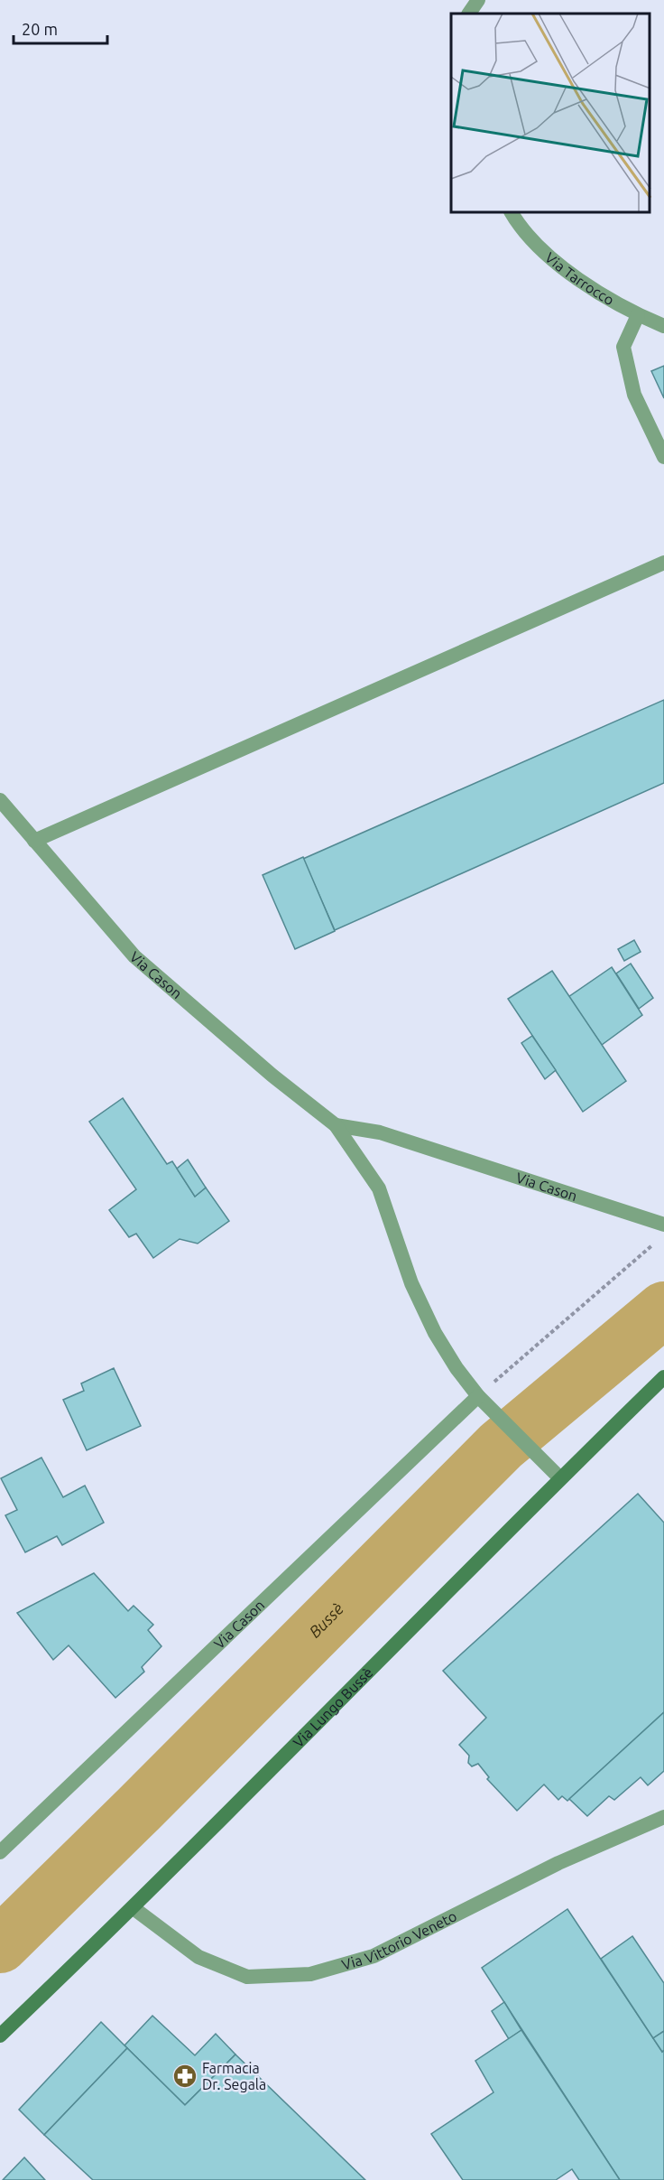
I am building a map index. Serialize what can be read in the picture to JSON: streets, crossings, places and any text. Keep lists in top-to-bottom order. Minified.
{"streets":{"main road":["Via Lungo Bussè"],"street":["Via Tarrocco","Via Cason","Via Vittorio Veneto"]},"crossings":[["Via Lungo Bussè","Via Vittorio Veneto"]],"water":["Bussè"],"places":{"pharmacy":["Farmacia Dr. Segala"]},"scale_bar":"20 m"}
